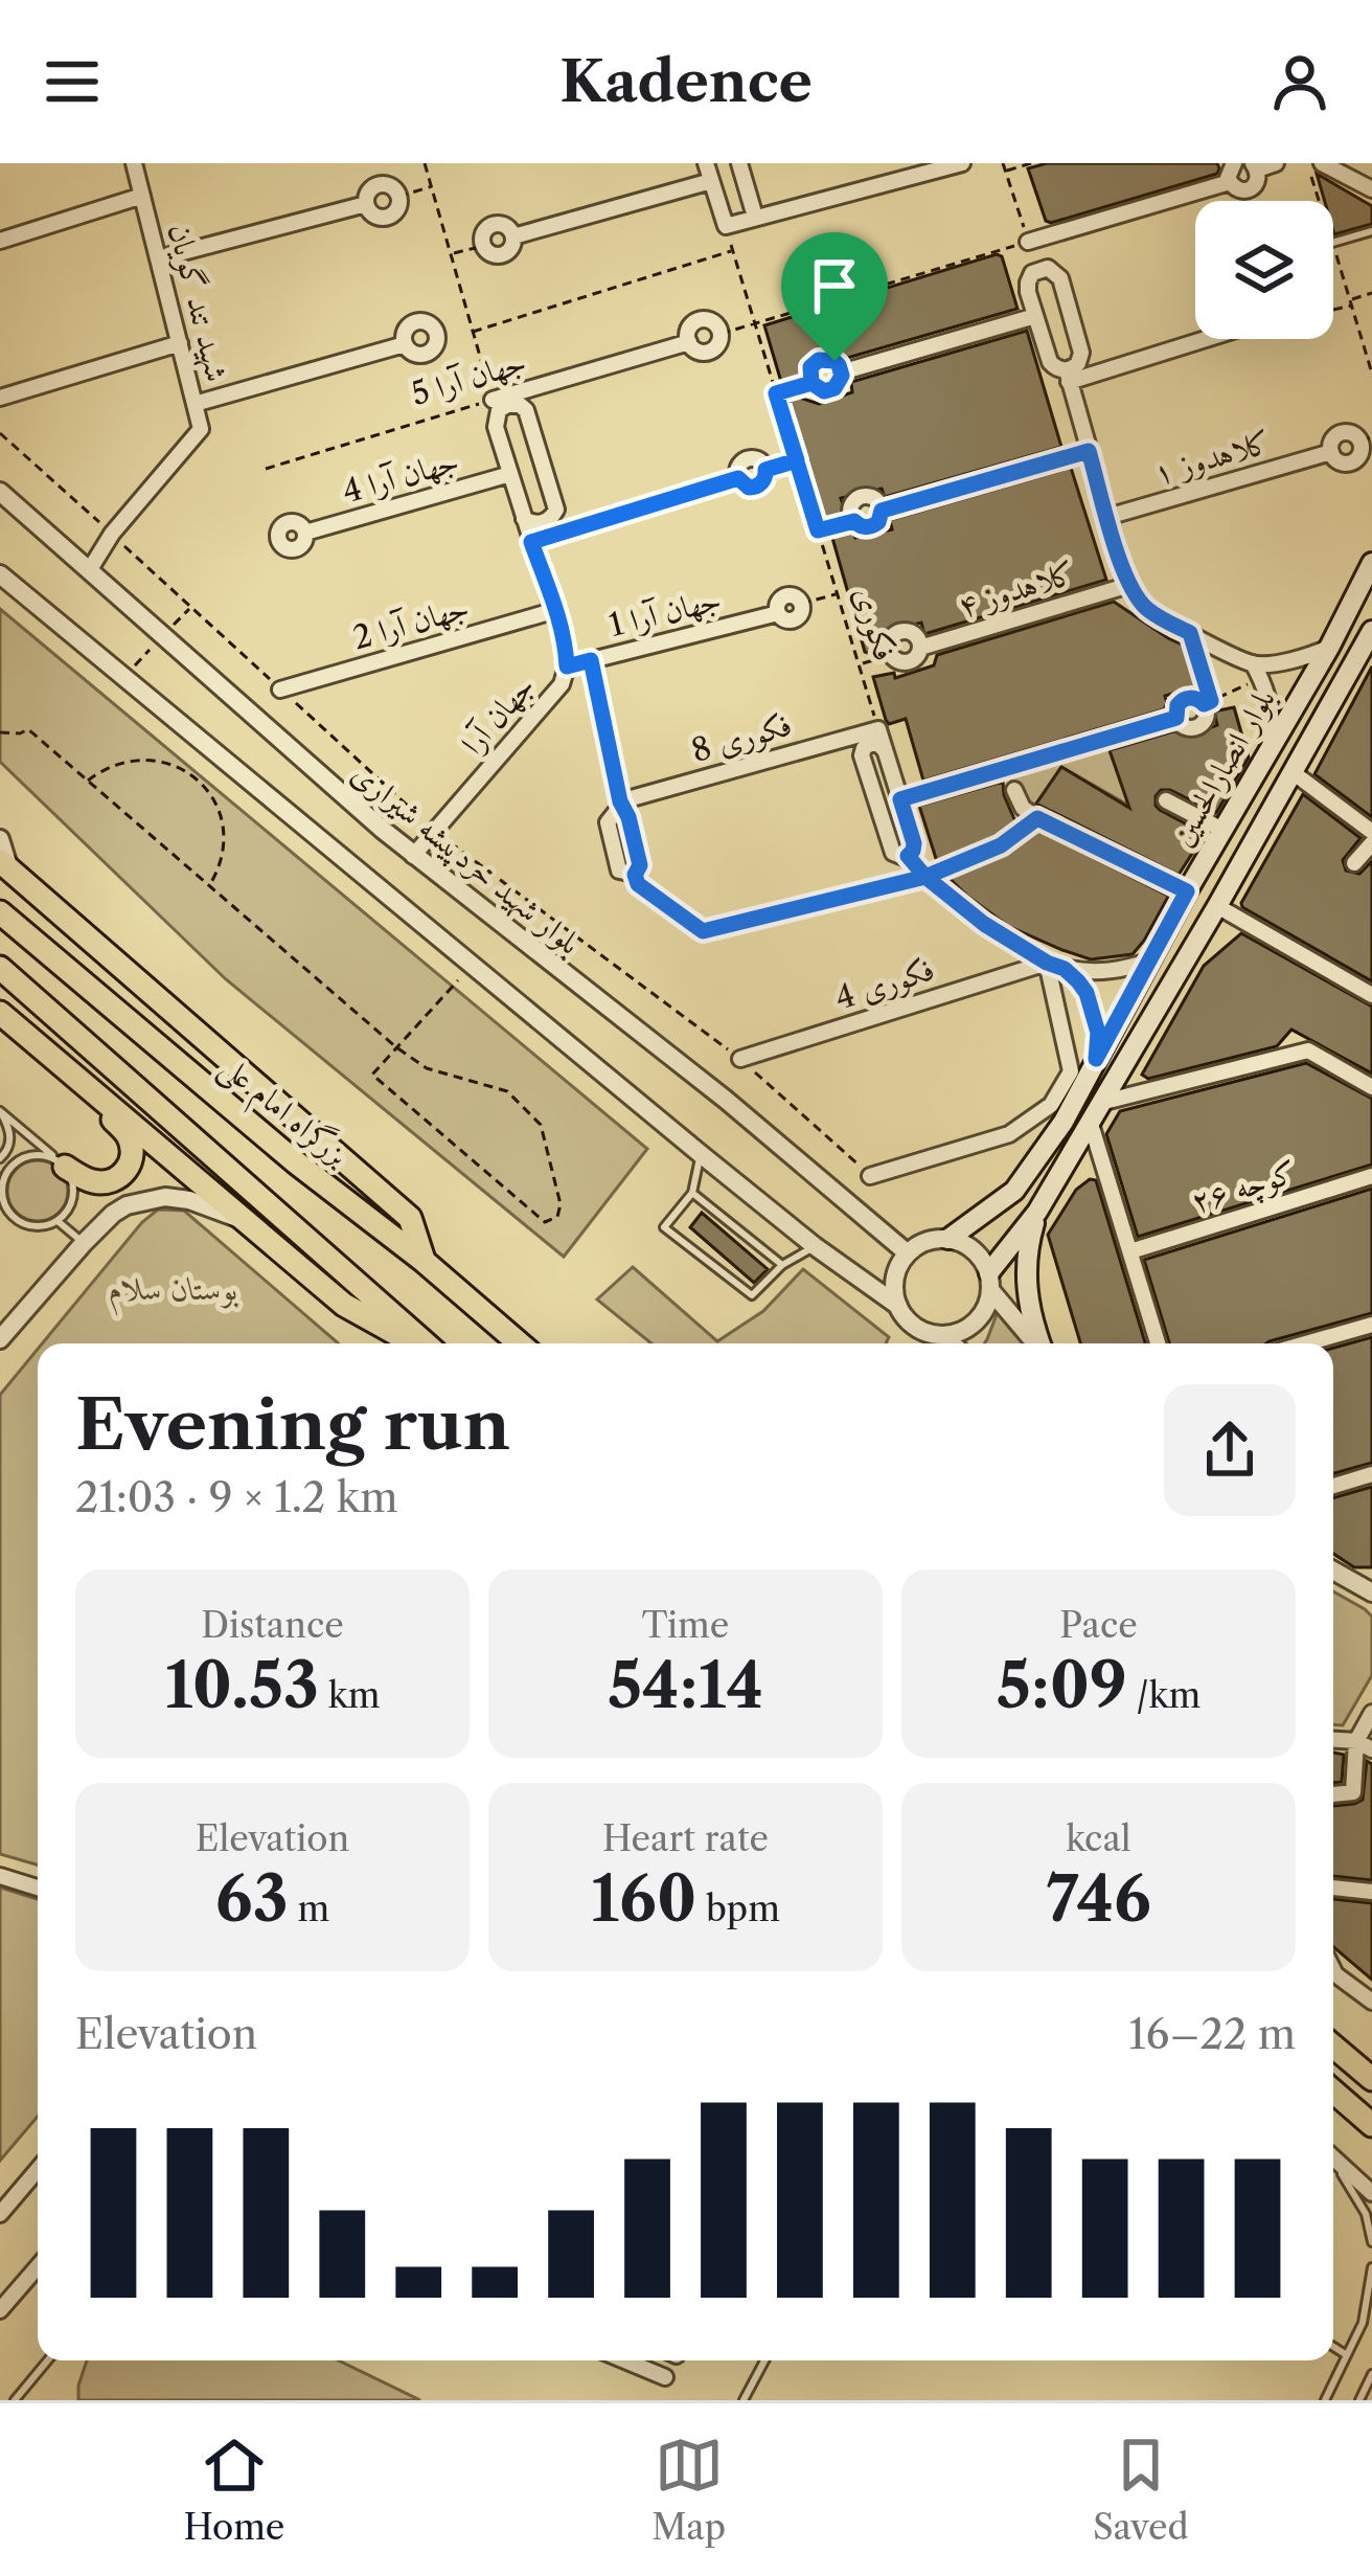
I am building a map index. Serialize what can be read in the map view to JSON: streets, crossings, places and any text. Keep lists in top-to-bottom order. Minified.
{"streets":{"highway":["بزرگراه امام علی"],"main road":["بلوار انصارالحسین"],"street":["شهید تند گویان","جهان آرا 5","کلاهدوز ۱","جهان آرا 4","کلاهدوز ۴","جهان آرا 1","جهان آرا 2","جهان آرا","فکوری 8","بلوار شهید خردپیشه شیرازی","فکوری 4","کوچه ۲۶"],"path":["فکوری"]},"crossings":[["شهید تند گویان","بلوار شهید خردپیشه شیرازی"],["جهان آرا 4","جهان آرا"],["جهان آرا 1","جهان آرا"],["جهان آرا 2","جهان آرا"],["فکوری","فکوری 8"],["جهان آرا","بلوار شهید خردپیشه شیرازی"],["بلوار انصارالحسین","بلوار شهید خردپیشه شیرازی"]],"parks":["بوستان سلام"],"page":{"header":"Kadence","heading":["Evening run","21:03 · 9 × 1.2 km"],"stats":[["Distance","10.53 km"],["Time","54:14"],["Pace","5:09 /km"],["Elevation","63 m"],["Heart rate","160 bpm"],["kcal","746"]],"chart":["Elevation","16–22 m"],"tabs":["Home","Map","Saved"]}}
